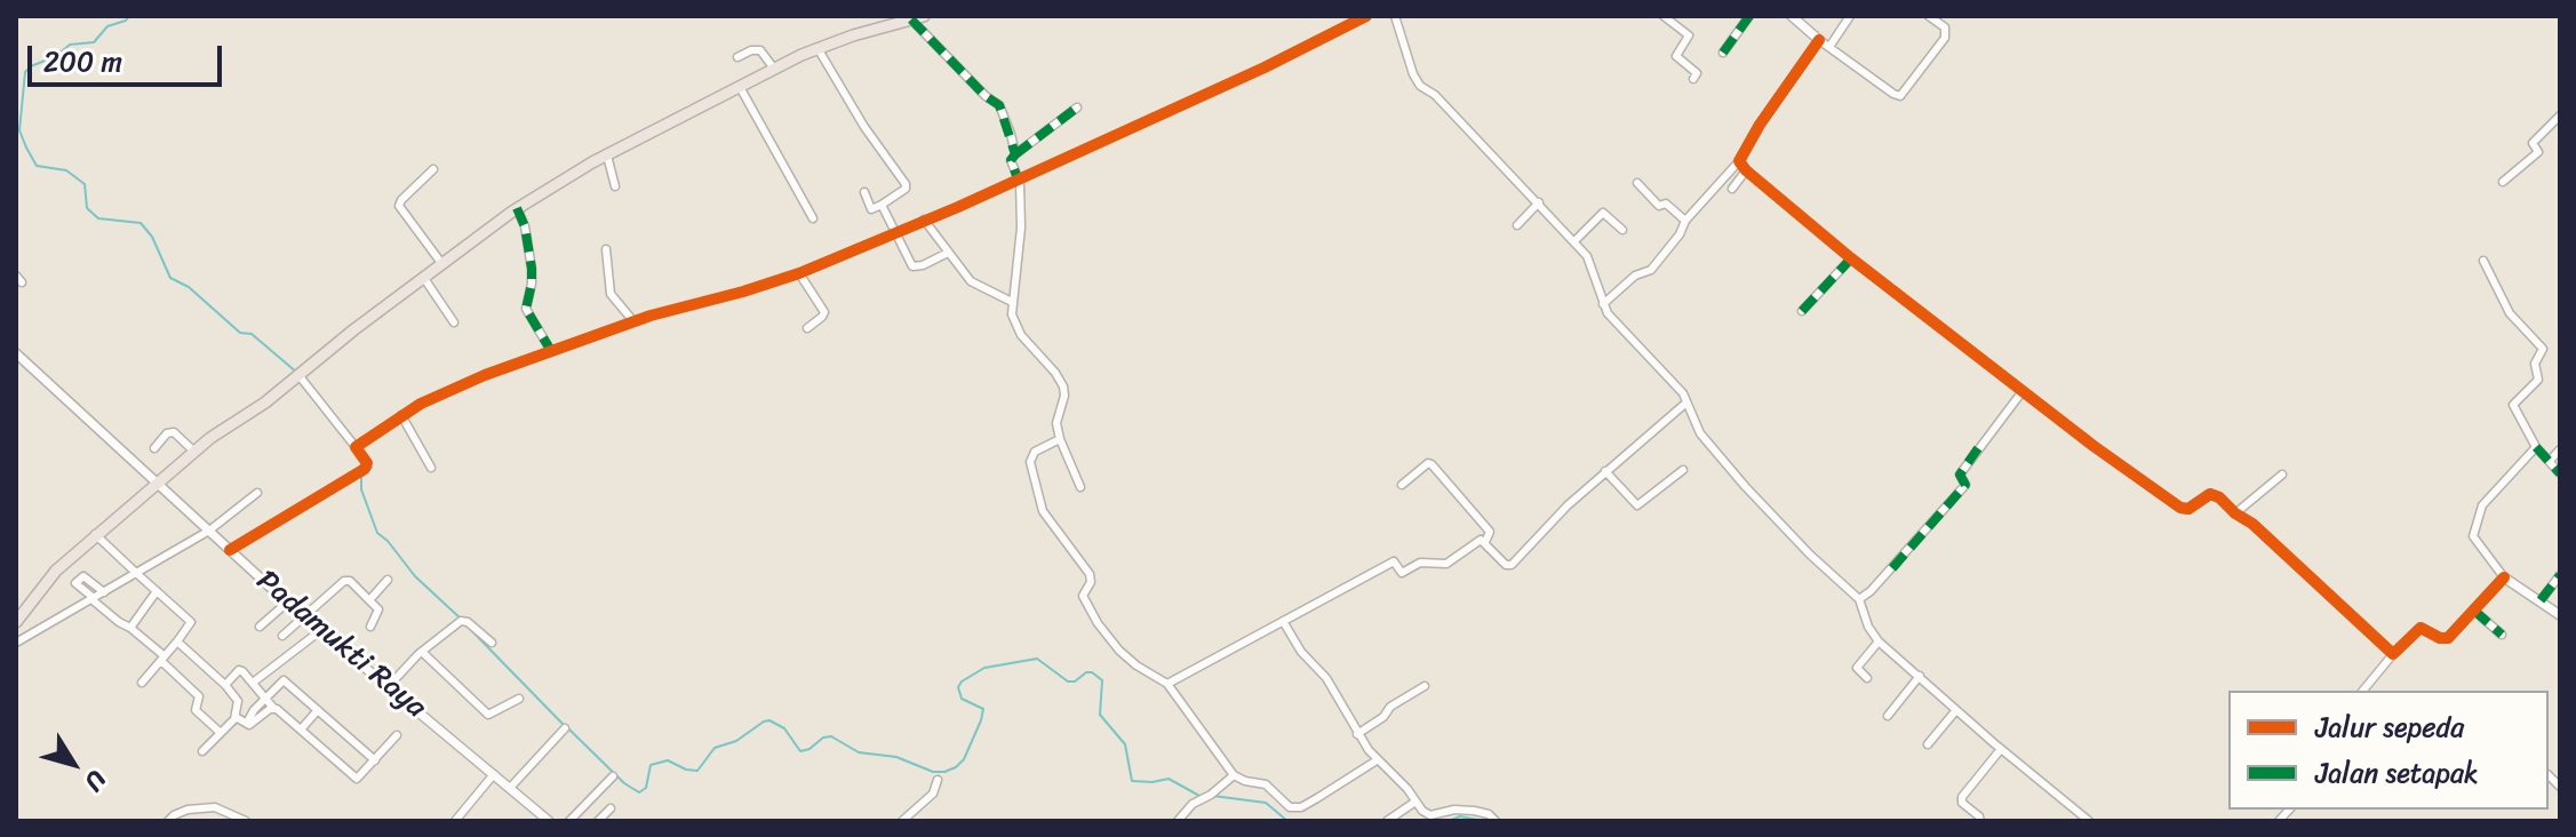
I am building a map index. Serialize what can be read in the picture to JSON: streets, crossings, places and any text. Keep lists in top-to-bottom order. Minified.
{"streets":{"street":["Padamukti Raya"]},"legend":["Jalur sepeda","Jalan setapak"],"scale_bar":"200 m","north":"bottom right"}
